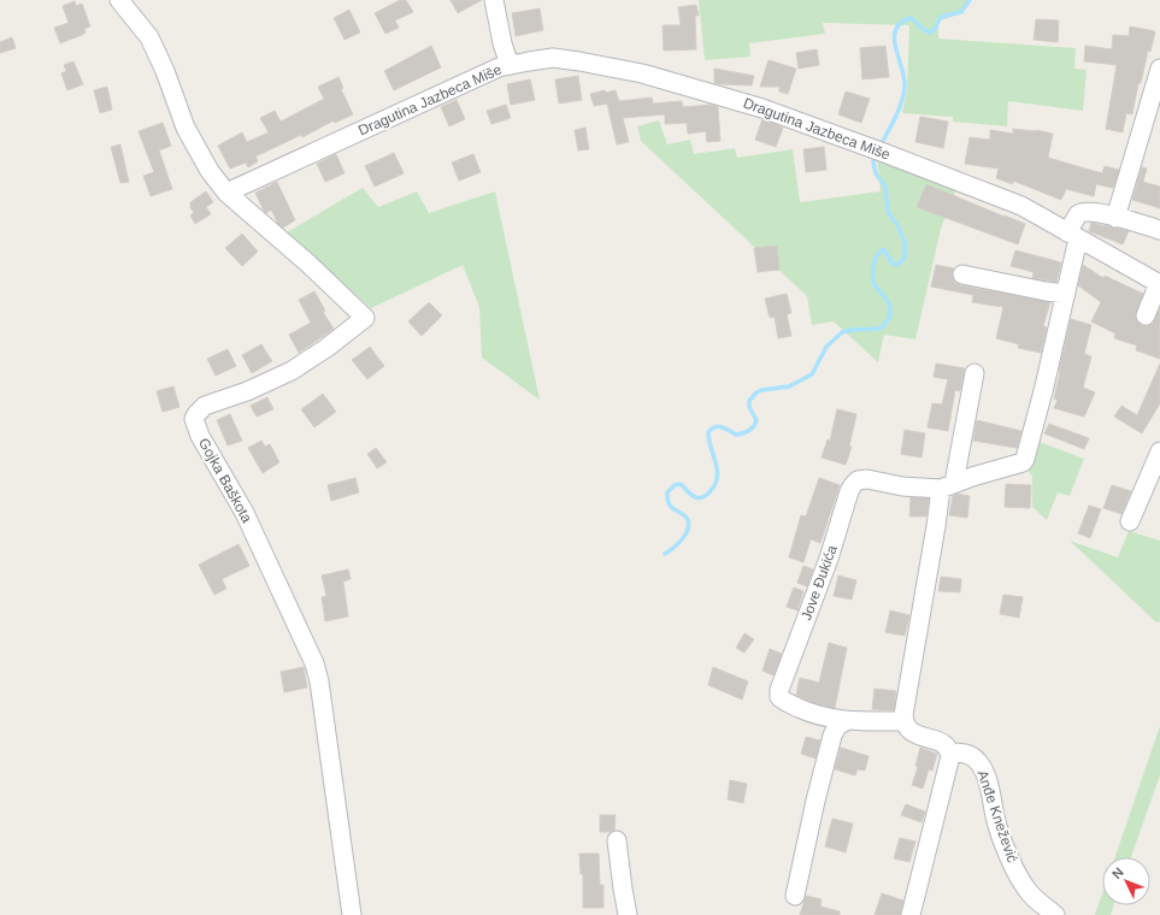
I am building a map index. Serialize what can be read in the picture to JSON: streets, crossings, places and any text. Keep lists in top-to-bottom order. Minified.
{"streets":{"street":["Dragutina Jazbeca Miše","Gojka Baškota","Jove Đukića","Anđe Knežević"]},"crossings":[["Dragutina Jazbeca Miše","Gojka Baškota"],["Dragutina Jazbeca Miše","Jove Đukića"]],"north":"top left"}
